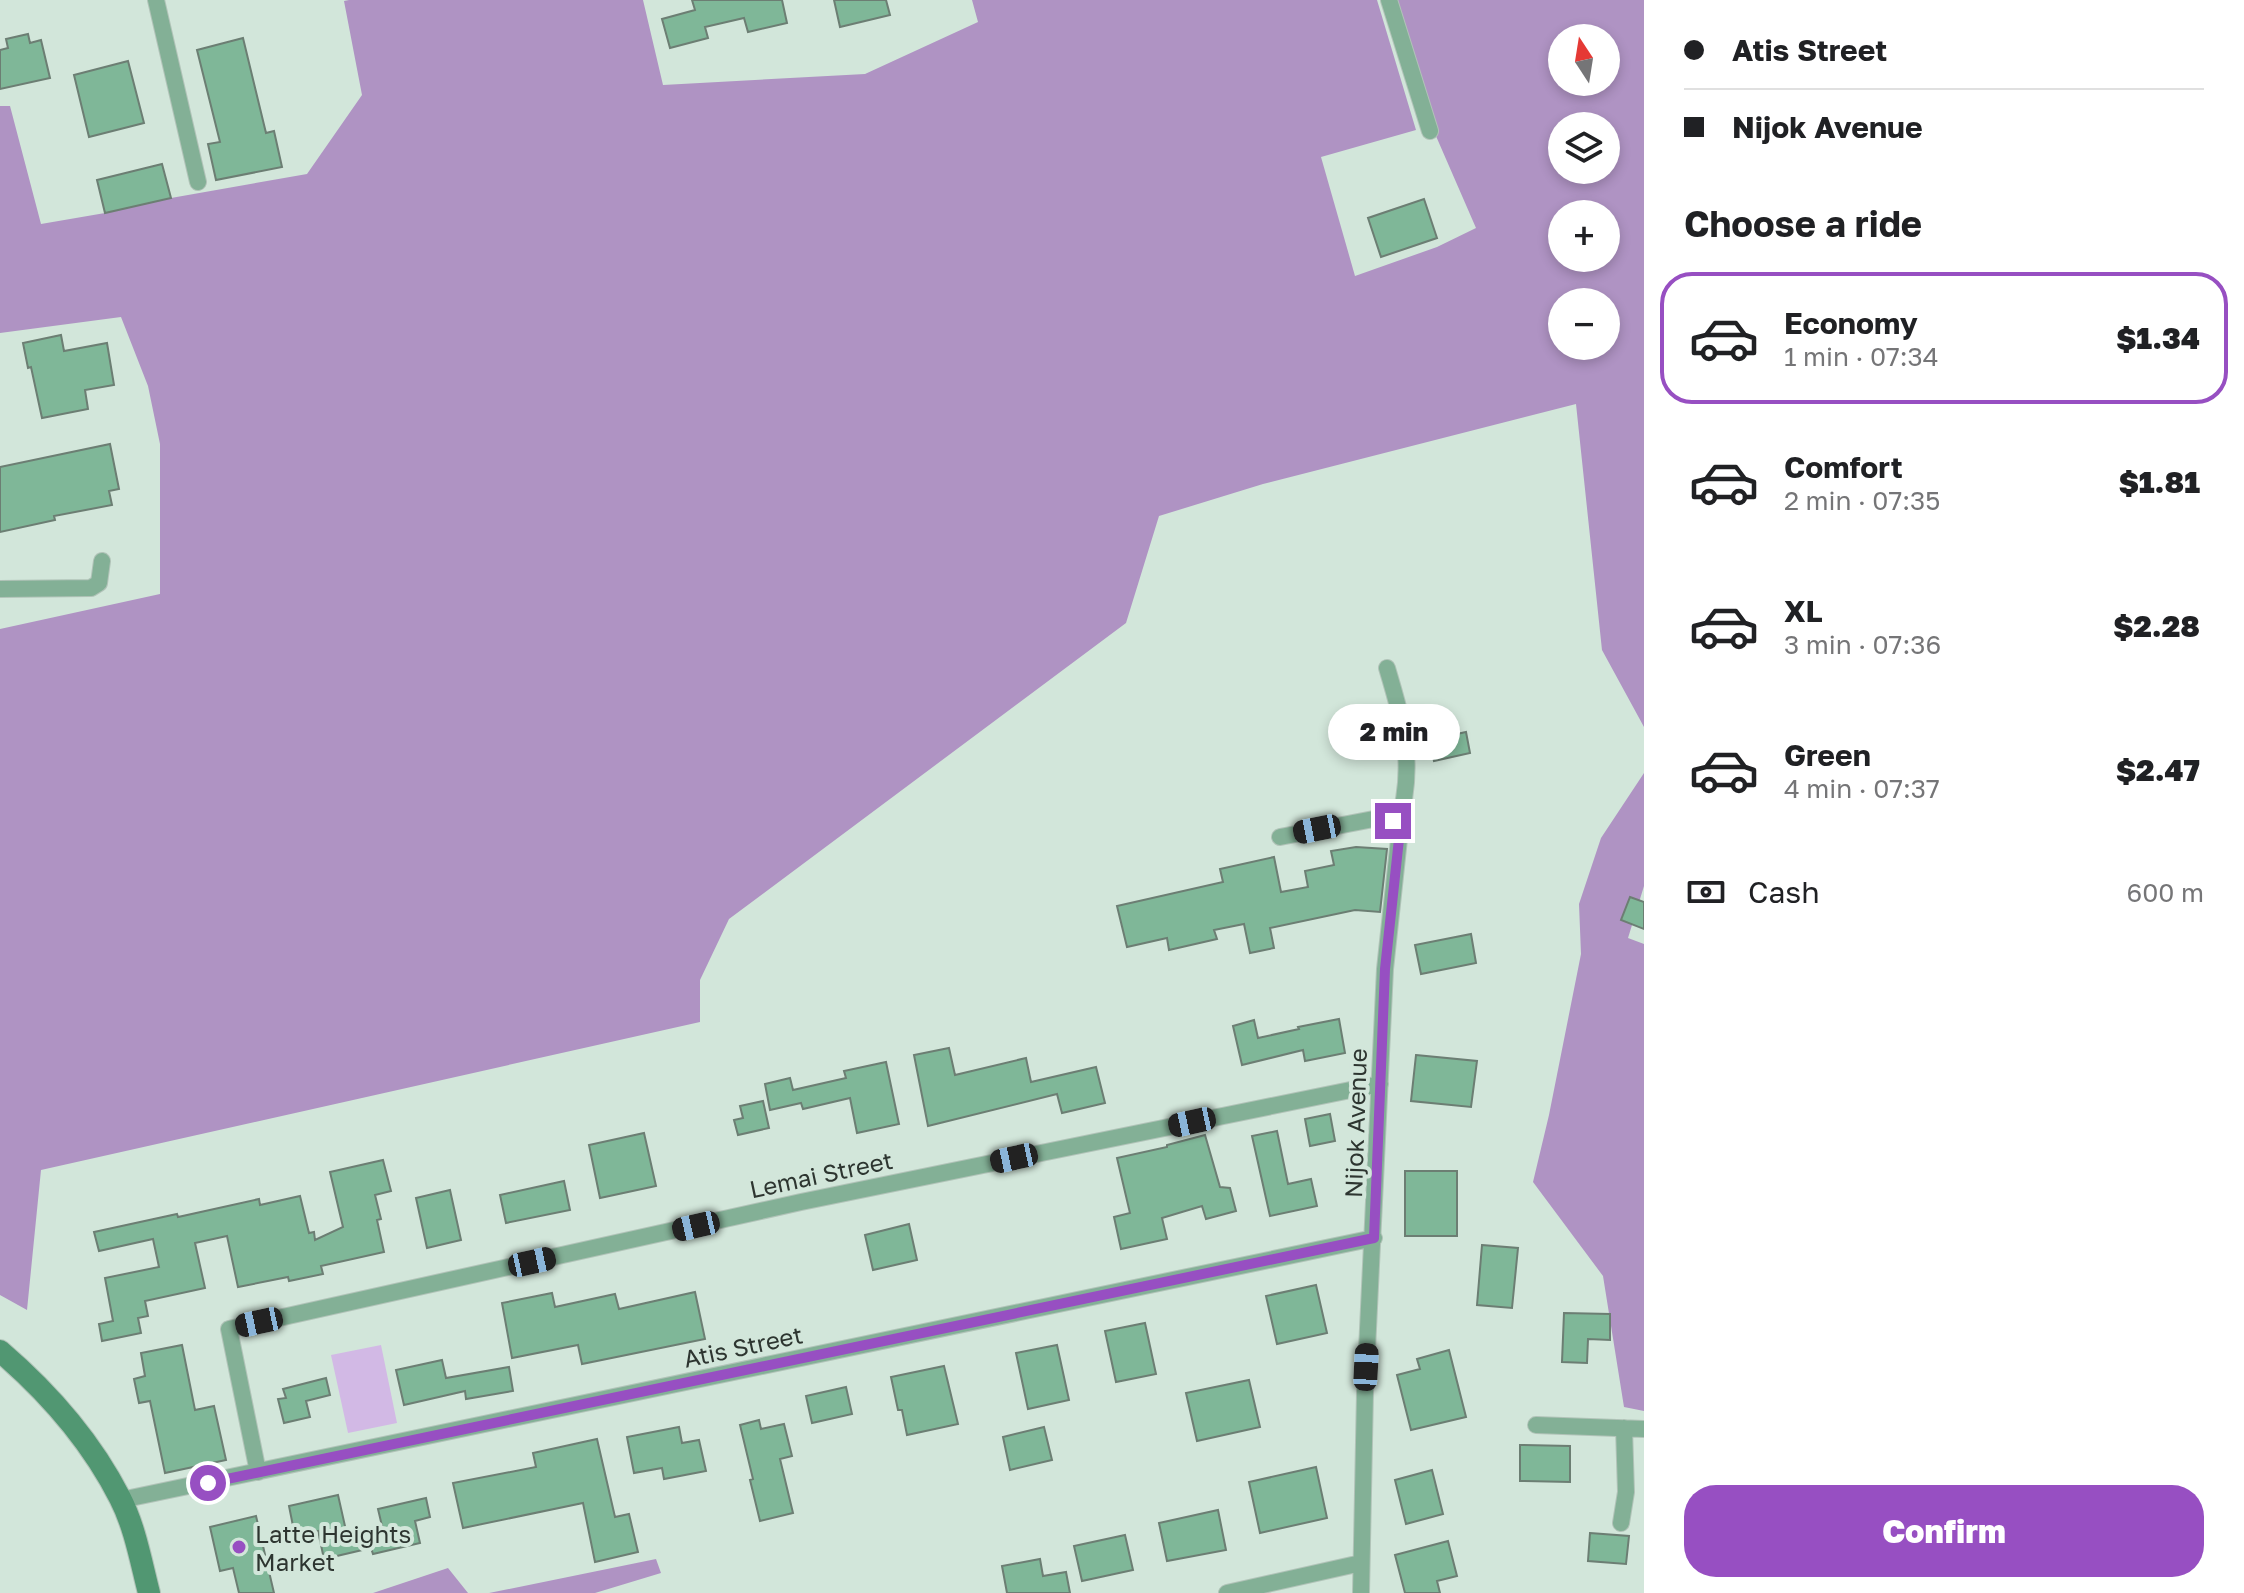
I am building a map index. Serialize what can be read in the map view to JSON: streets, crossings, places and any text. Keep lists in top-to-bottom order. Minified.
{"streets":{"street":["Nijok Avenue","Lemai Street","Atis Street"]},"crossings":[["Nijok Avenue","Lemai Street"],["Nijok Avenue","Atis Street"],["Lemai Street","Atis Street"]],"places":["Latte Heights Market"],"north":"top","page":{"banner":["Atis Street","Nijok Avenue"],"map_buttons":["+","−"],"heading":"Choose a ride","list":[{"name":"Economy","note":"1 min · 07:34","value":"$1.34"},{"name":"Comfort","note":"2 min · 07:35","value":"$1.81"},{"name":"XL","note":"3 min · 07:36","value":"$2.28"},{"name":"Green","note":"4 min · 07:37","value":"$2.47"}],"bubble":"2 min","pay":["Cash","600 m"],"buttons":"Confirm"}}
